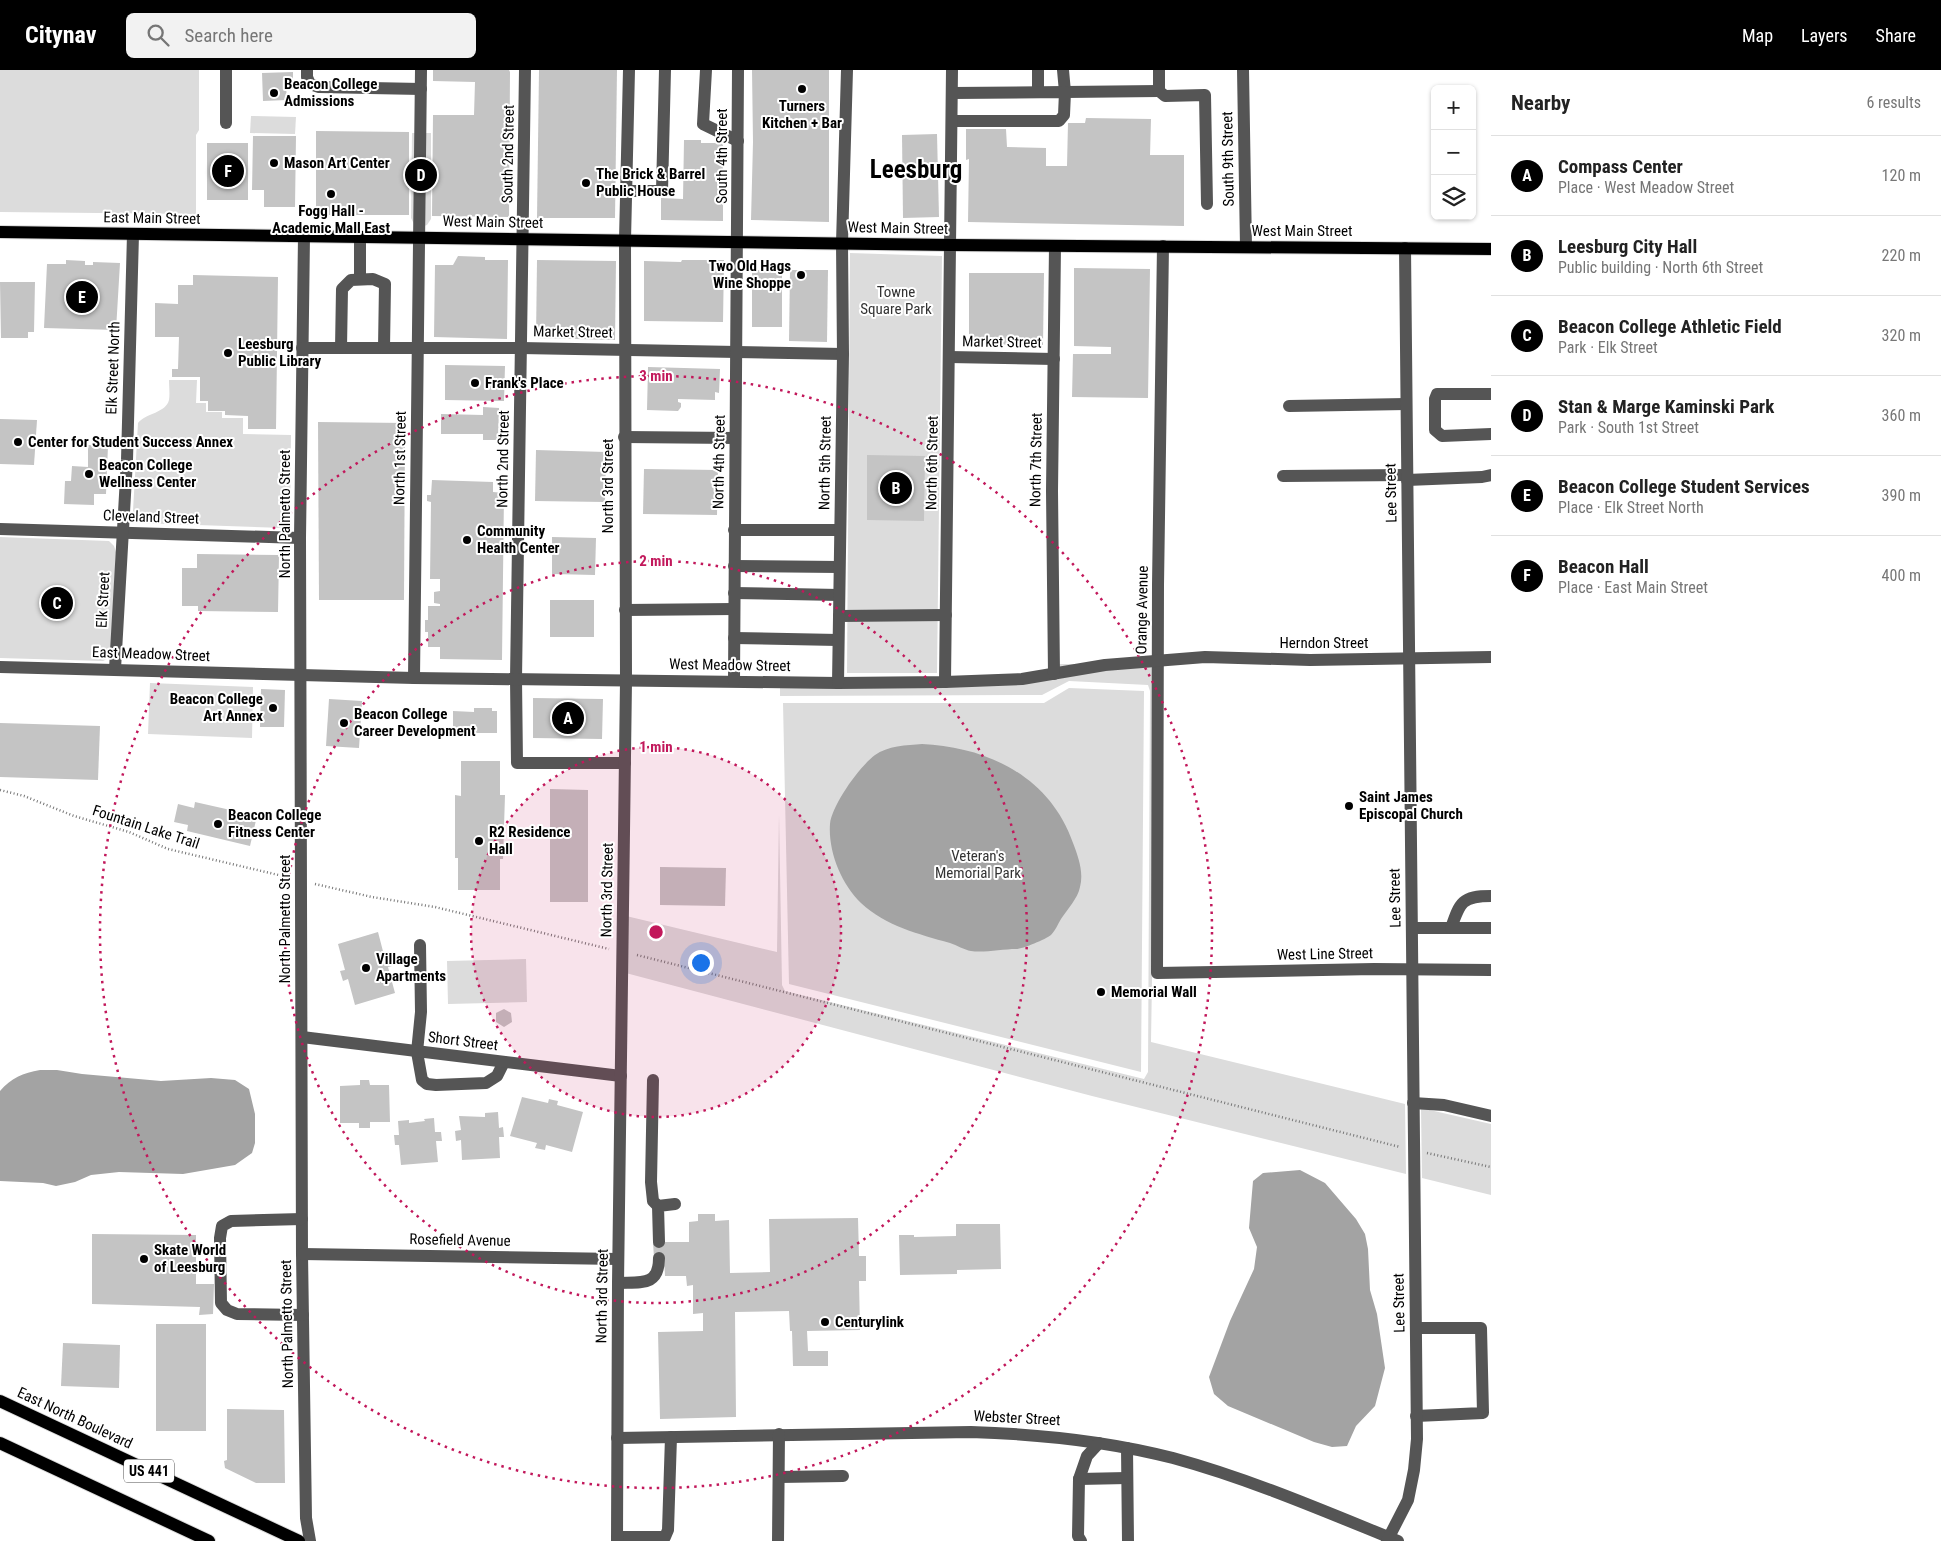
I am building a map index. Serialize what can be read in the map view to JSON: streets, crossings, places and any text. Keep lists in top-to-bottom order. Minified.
{"streets":{"main road":["East Main Street","West Main Street","East North Boulevard","US 441"],"street":["South 2nd Street","South 4th Street","South 9th Street","Market Street","Elk Street North","North 1st Street","North 2nd Street","North 7th Street","North 4th Street","North 5th Street","North 6th Street","North 3rd Street","Lee Street","North Palmetto Street","Cleveland Street","Elk Street","Orange Avenue","Herndon Street","East Meadow Street","West Meadow Street","West Line Street","Short Street","Rosefield Avenue","Webster Street"],"path":["Fountain Lake Trail"]},"crossings":[["South 2nd Street","West Main Street"],["South 2nd Street","North 2nd Street"],["South 4th Street","West Main Street"],["South 4th Street","North 4th Street"],["South 9th Street","West Main Street"],["East Main Street","West Main Street"],["East Main Street","Elk Street North"],["East Main Street","North Palmetto Street"],["West Main Street","North 1st Street"],["West Main Street","North 2nd Street"],["West Main Street","North 7th Street"],["West Main Street","North 4th Street"],["West Main Street","North 5th Street"],["West Main Street","North 6th Street"],["West Main Street","North 3rd Street"],["West Main Street","Lee Street"],["West Main Street","North Palmetto Street"],["West Main Street","Orange Avenue"],["Market Street","North 1st Street"],["Market Street","North 2nd Street"],["Market Street","North 7th Street"],["Market Street","North 4th Street"],["Market Street","North 5th Street"],["Market Street","North 6th Street"],["Market Street","North 3rd Street"],["Market Street","North Palmetto Street"],["Elk Street North","Cleveland Street"],["Elk Street North","Elk Street"],["North 1st Street","West Meadow Street"],["North 2nd Street","North 3rd Street"],["North 2nd Street","West Meadow Street"],["North 7th Street","West Meadow Street"],["North 4th Street","West Meadow Street"],["North 5th Street","West Meadow Street"],["North 6th Street","West Meadow Street"],["North 3rd Street","West Meadow Street"],["North 3rd Street","Fountain Lake Trail"],["North 3rd Street","Short Street"],["North 3rd Street","Rosefield Avenue"],["North 3rd Street","Webster Street"],["Lee Street","Herndon Street"],["Lee Street","Fountain Lake Trail"],["Lee Street","West Line Street"],["Lee Street","Webster Street"],["North Palmetto Street","Cleveland Street"],["North Palmetto Street","East Meadow Street"],["North Palmetto Street","West Meadow Street"],["North Palmetto Street","Fountain Lake Trail"],["North Palmetto Street","Short Street"],["North Palmetto Street","Rosefield Avenue"],["Cleveland Street","Elk Street"],["Elk Street","East Meadow Street"],["Orange Avenue","Herndon Street"],["Orange Avenue","West Meadow Street"],["Orange Avenue","West Line Street"],["Herndon Street","West Meadow Street"],["East Meadow Street","West Meadow Street"]],"districts":["Leesburg"],"parks":["Towne Square Park","Veteran's Memorial Park"],"places":["Turners Kitchen + Bar","Beacon College Admissions","Mason Art Center","The Brick & Barrel Public House","Fogg Hall - Academic Mall East","Two Old Hags Wine Shoppe","Leesburg Public Library","Frank's Place","Center for Student Success Annex","Beacon College Wellness Center","Community Health Center","Beacon College Art Annex","Beacon College Career Development","Saint James Episcopal Church","Beacon College Fitness Center","R2 Residence Hall","Village Apartments","Memorial Wall","Skate World of Leesburg","Centurylink"],"page":{"header":"Citynav","search":"Search here","nav":["Map","Layers","Share"],"heading":["Nearby","6 results"],"map_buttons":["+","−"],"list":[{"mark":"A","name":"Compass Center","note":"Place · West Meadow Street","value":"120 m"},{"mark":"B","name":"Leesburg City Hall","note":"Public building · North 6th Street","value":"220 m"},{"mark":"C","name":"Beacon College Athletic Field","note":"Park · Elk Street","value":"320 m"},{"mark":"D","name":"Stan & Marge Kaminski Park","note":"Park · South 1st Street","value":"360 m"},{"mark":"E","name":"Beacon College Student Services","note":"Place · Elk Street North","value":"390 m"},{"mark":"F","name":"Beacon Hall","note":"Place · East Main Street","value":"400 m"}],"pins":["F","D","E","B","C","A"]},"rings":["3 min","2 min","1 min"]}
